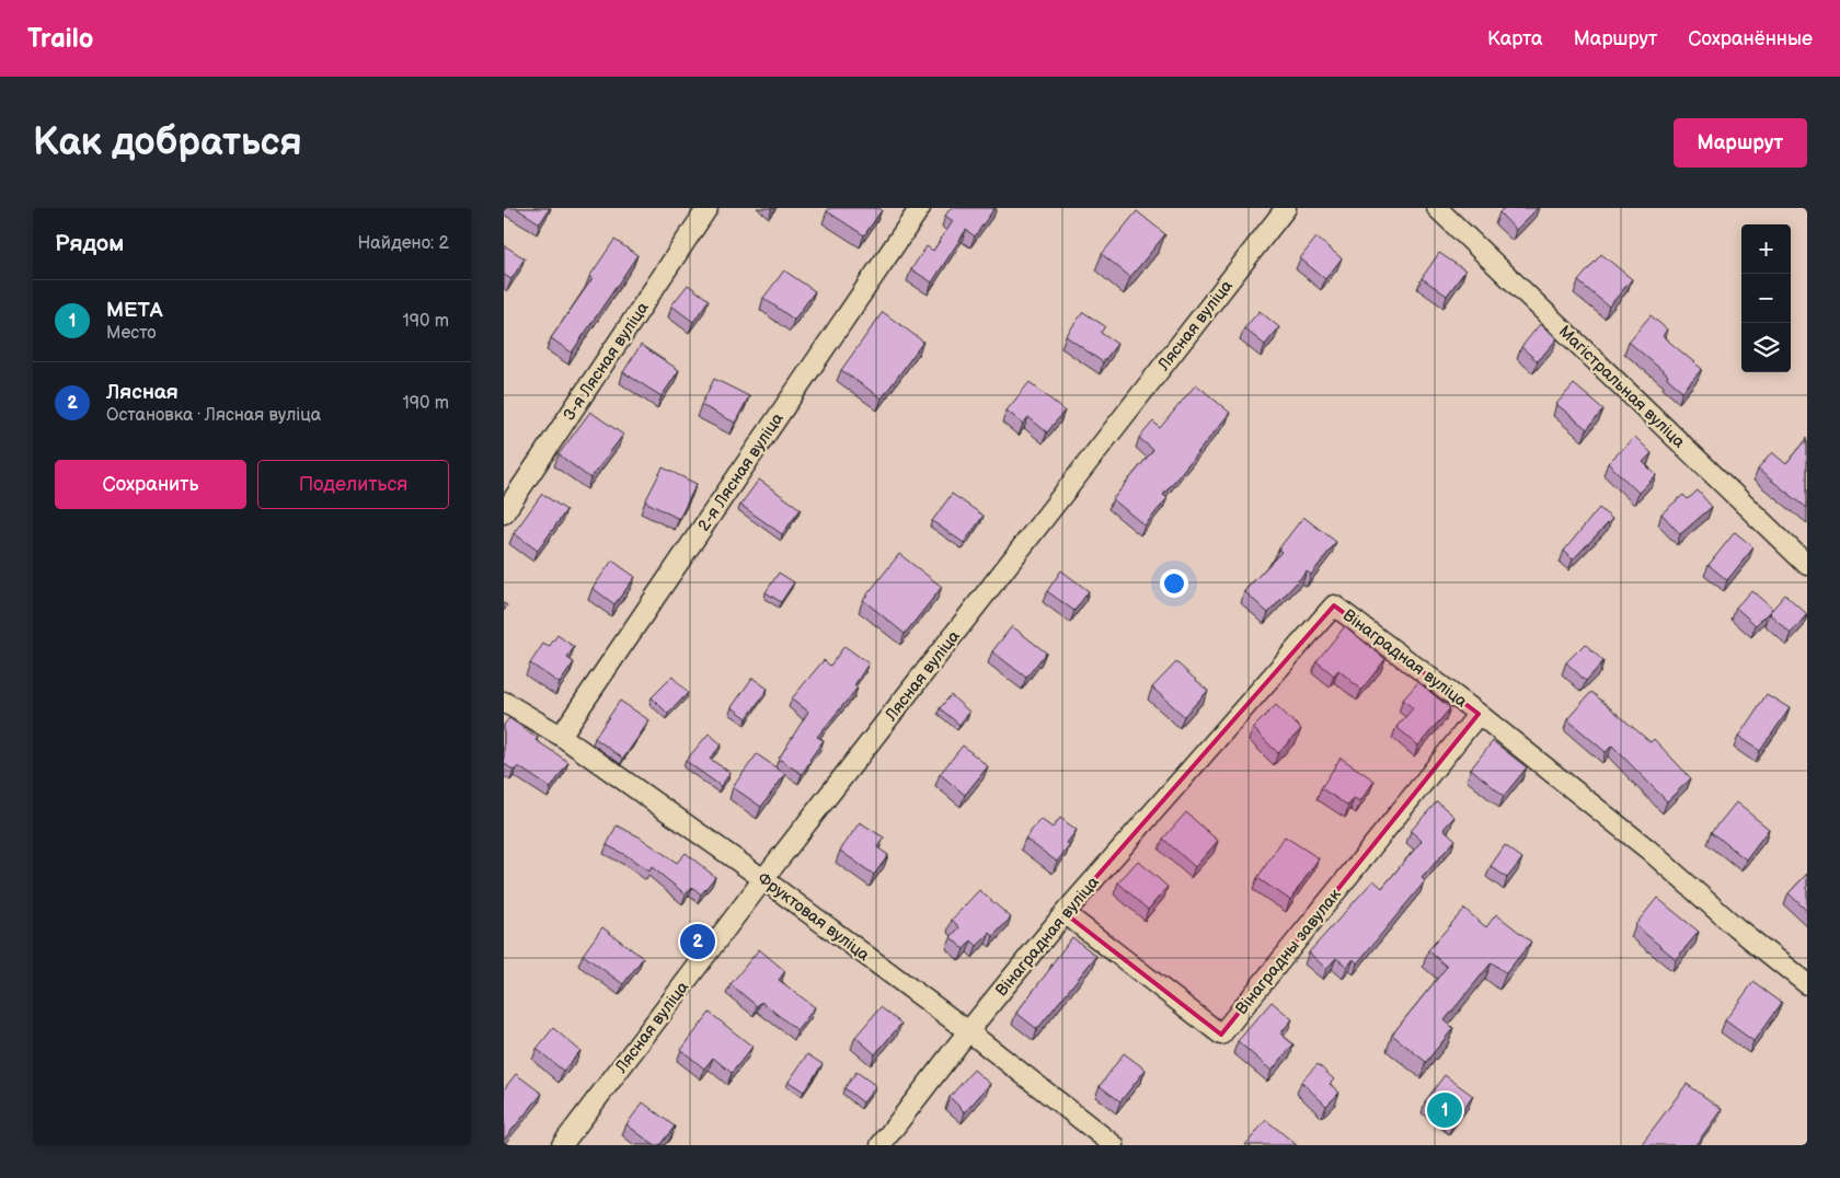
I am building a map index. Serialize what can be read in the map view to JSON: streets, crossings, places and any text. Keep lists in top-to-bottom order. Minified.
{"streets":{"street":["Лясная вуліца","3-я Лясная вуліца","Магістральная вуліца","2-я Лясная вуліца","Вінаградная вуліца","Фруктовая вуліца","Вінаградны завулак"]},"crossings":[["Лясная вуліца","Фруктовая вуліца"],["2-я Лясная вуліца","Фруктовая вуліца"],["Вінаградная вуліца","Фруктовая вуліца"],["Вінаградная вуліца","Вінаградны завулак"]],"page":{"header":"Trailo","nav":["Карта","Маршрут","Сохранённые"],"buttons":["Маршрут",["Сохранить","Поделиться"]],"title":"Как добраться","heading":["Рядом","Найдено: 2"],"map_buttons":["+","−"],"list":[{"mark":"1","name":"МЕТА","note":"Место","value":"190 m"},{"mark":"2","name":"Лясная","note":"Остановка · Лясная вуліца","value":"190 m"}],"pins":["2","1"]}}
